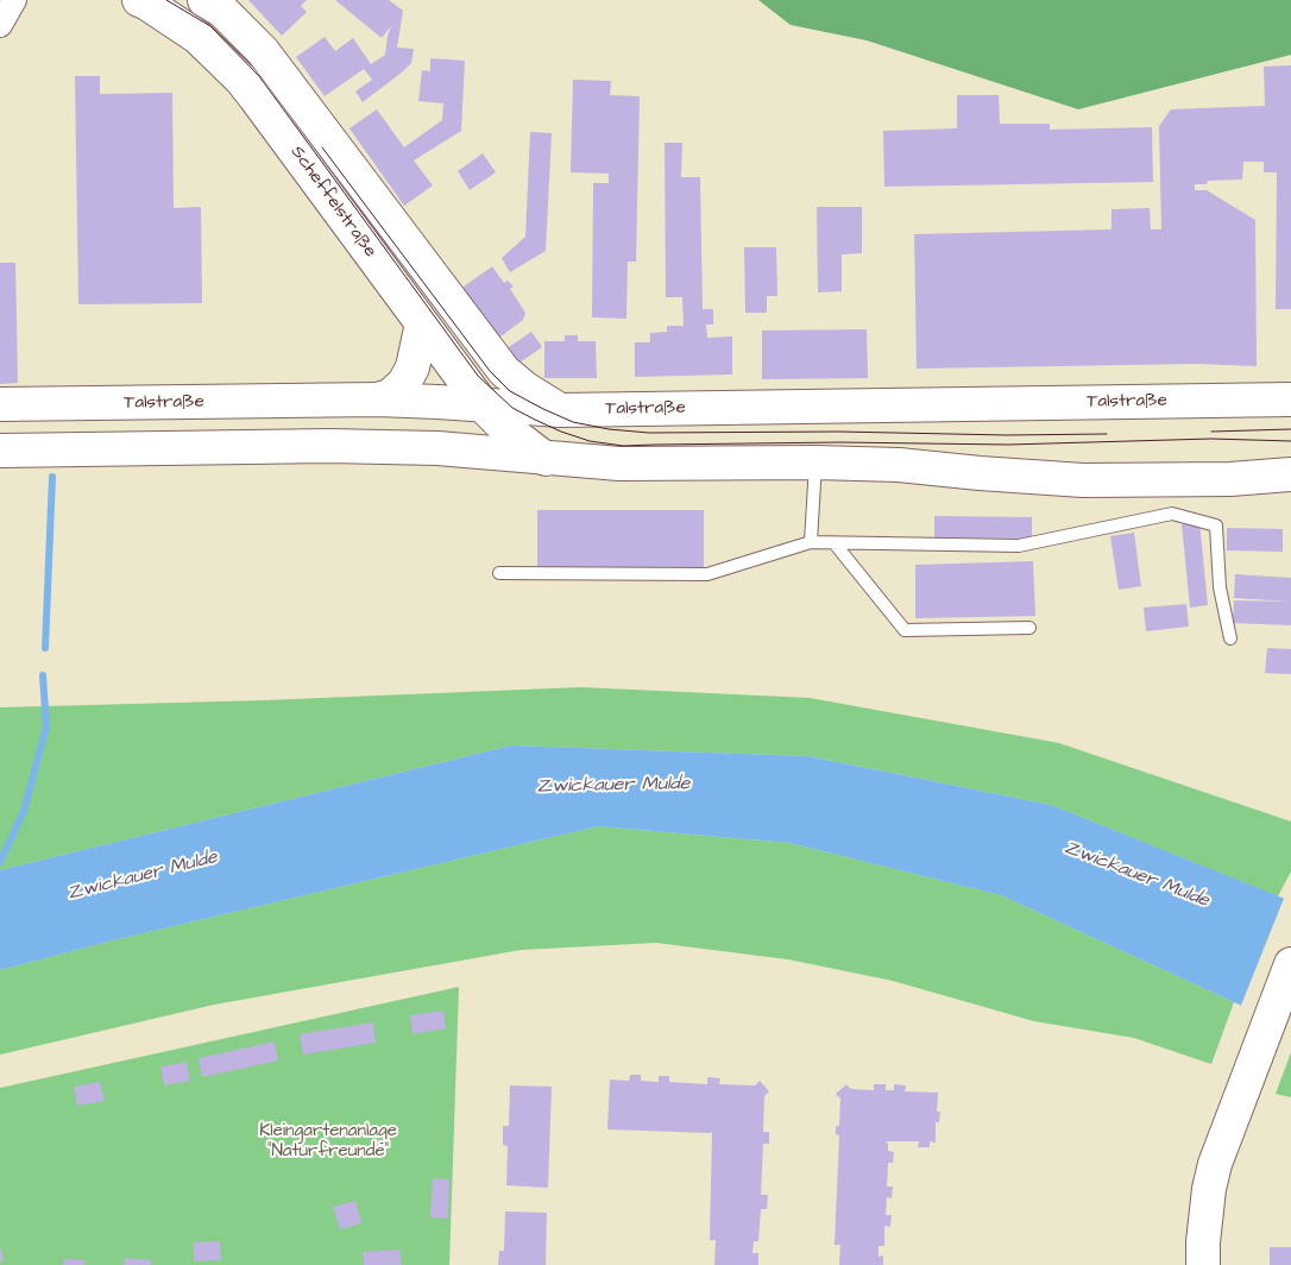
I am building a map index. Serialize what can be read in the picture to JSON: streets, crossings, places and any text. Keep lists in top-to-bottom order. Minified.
{"streets":{"main road":["Scheffelstraße","Talstraße"]},"crossings":[["Scheffelstraße","Talstraße"]],"water":["Zwickauer Mulde"],"parks":["Kleingartenanlage \"Naturfreunde\""]}
